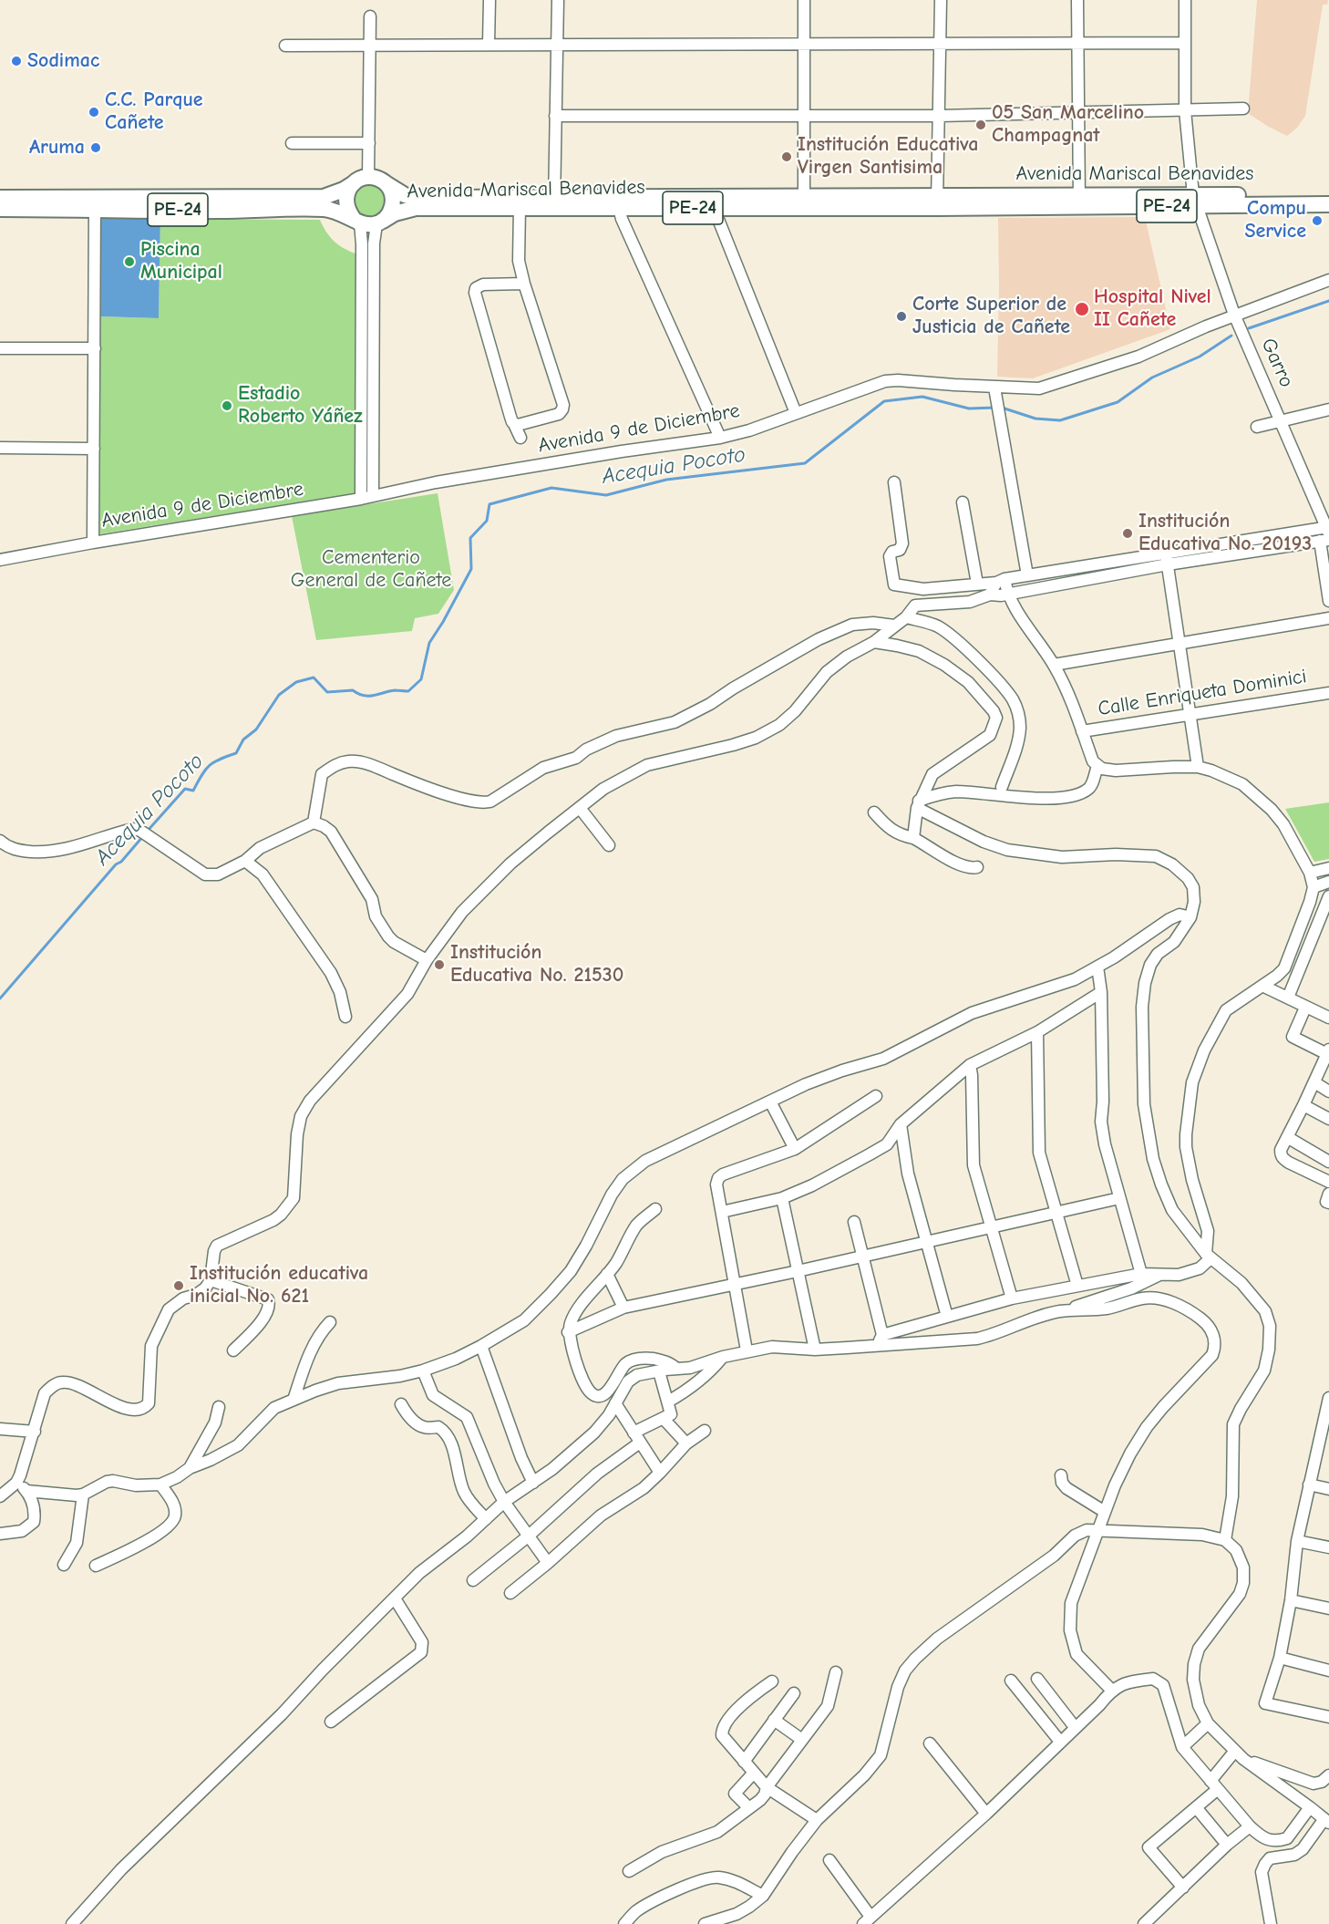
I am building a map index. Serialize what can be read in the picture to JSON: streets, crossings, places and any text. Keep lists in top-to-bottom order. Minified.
{"streets":{"highway":["Avenida Mariscal Benavides","PE-24"],"street":["Garro","Avenida 9 de Diciembre","Calle Enriqueta Dominici"]},"crossings":[["Avenida Mariscal Benavides","PE-24"],["Avenida Mariscal Benavides","Garro"],["Garro","Avenida 9 de Diciembre"]],"water":["Acequia Pocoto"],"parks":["Cementerio General de Cañete"],"places":["Sodimac","C.C. Parque Cañete","05 San Marcelino Champagnat","Aruma","Institución Educativa Virgen Santisima","Compu Service","Piscina Municipal","Hospital Nivel II Cañete","Corte Superior de Justicia de Cañete","Estadio Roberto Yáñez","Institución Educativa No. 20193","Institución Educativa No. 21530","Institución educativa inicial No. 621"]}
